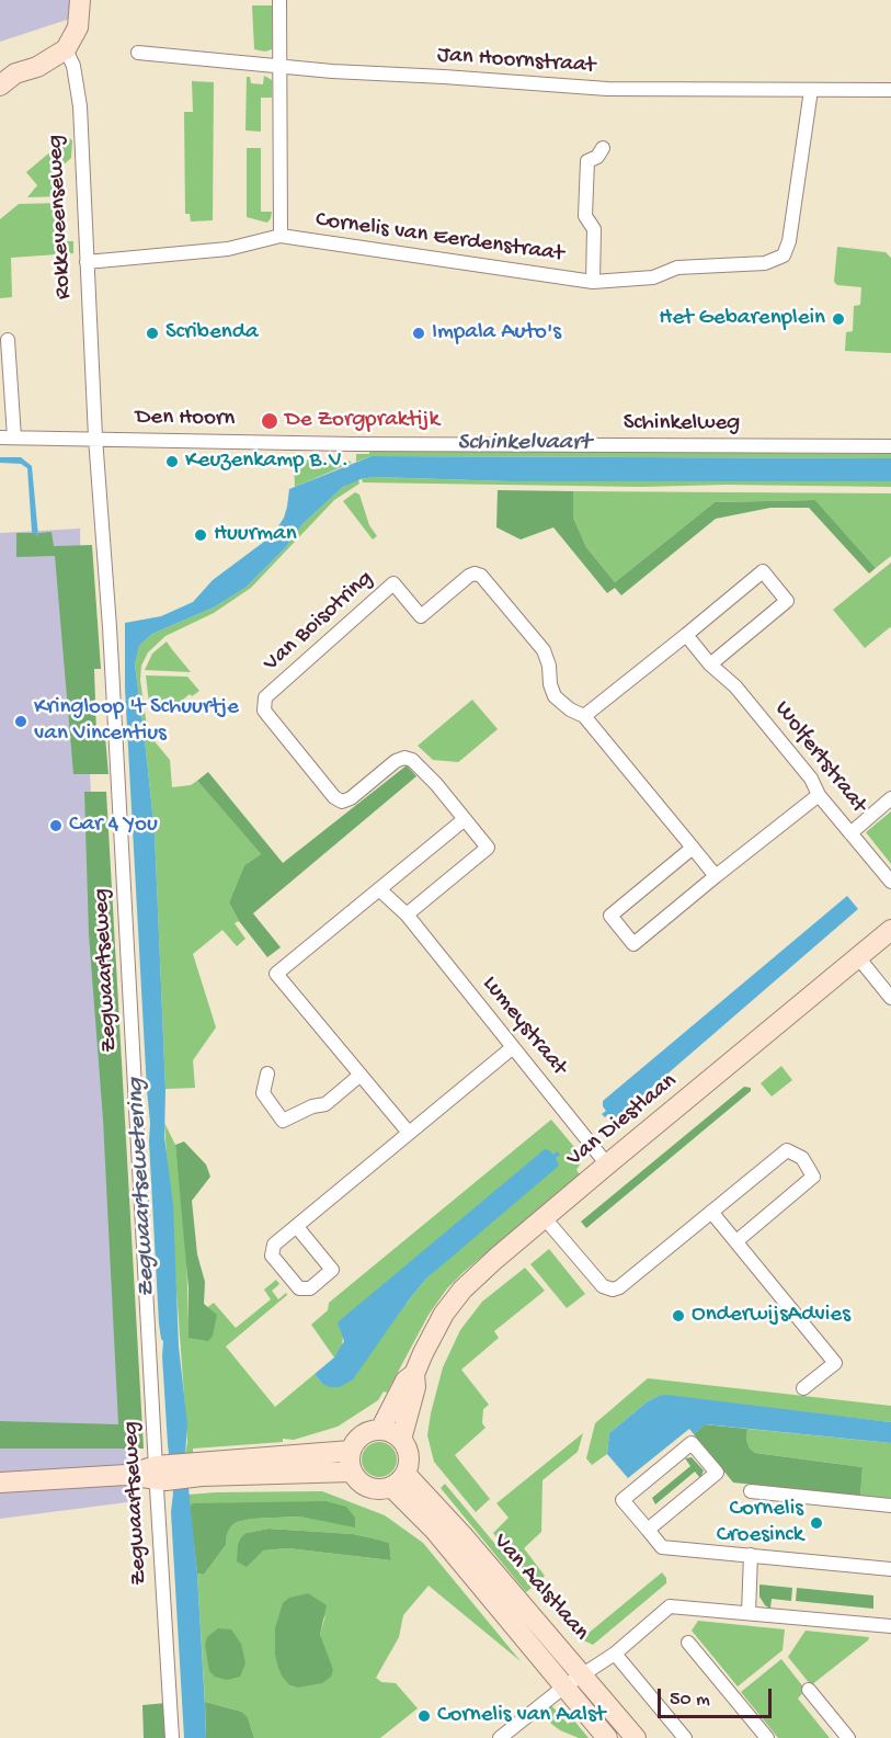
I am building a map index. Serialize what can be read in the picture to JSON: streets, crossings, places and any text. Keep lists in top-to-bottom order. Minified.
{"streets":{"street":["Jan Hoornstraat","Rokkeveenseweg","Cornelis van Eerdenstraat","Den Hoorn","Schinkelweg","Van Boisotring","Wolfertstraat","Zegwaartseweg","Lumeystraat","Van Diestlaan","Van Aalstlaan"]},"crossings":[["Jan Hoornstraat","Cornelis van Eerdenstraat"],["Rokkeveenseweg","Cornelis van Eerdenstraat"],["Rokkeveenseweg","Den Hoorn"],["Rokkeveenseweg","Zegwaartseweg"],["Den Hoorn","Schinkelweg"],["Den Hoorn","Zegwaartseweg"],["Van Boisotring","Lumeystraat"],["Lumeystraat","Van Diestlaan"],["Van Diestlaan","Van Aalstlaan"]],"water":["Schinkelvaart","Zegwaartsewetering"],"places":["Het Gebarenplein","Scribenda","Impala Auto's","De Zorgpraktijk","Keuzenkamp B.V.","Huurman","Kringloop 't Schuurtje van Vincentius","Car 4 You","OnderwijsAdvies","Cornelis Croesinck","Cornelis van Aalst"],"scale_bar":"50 m"}
